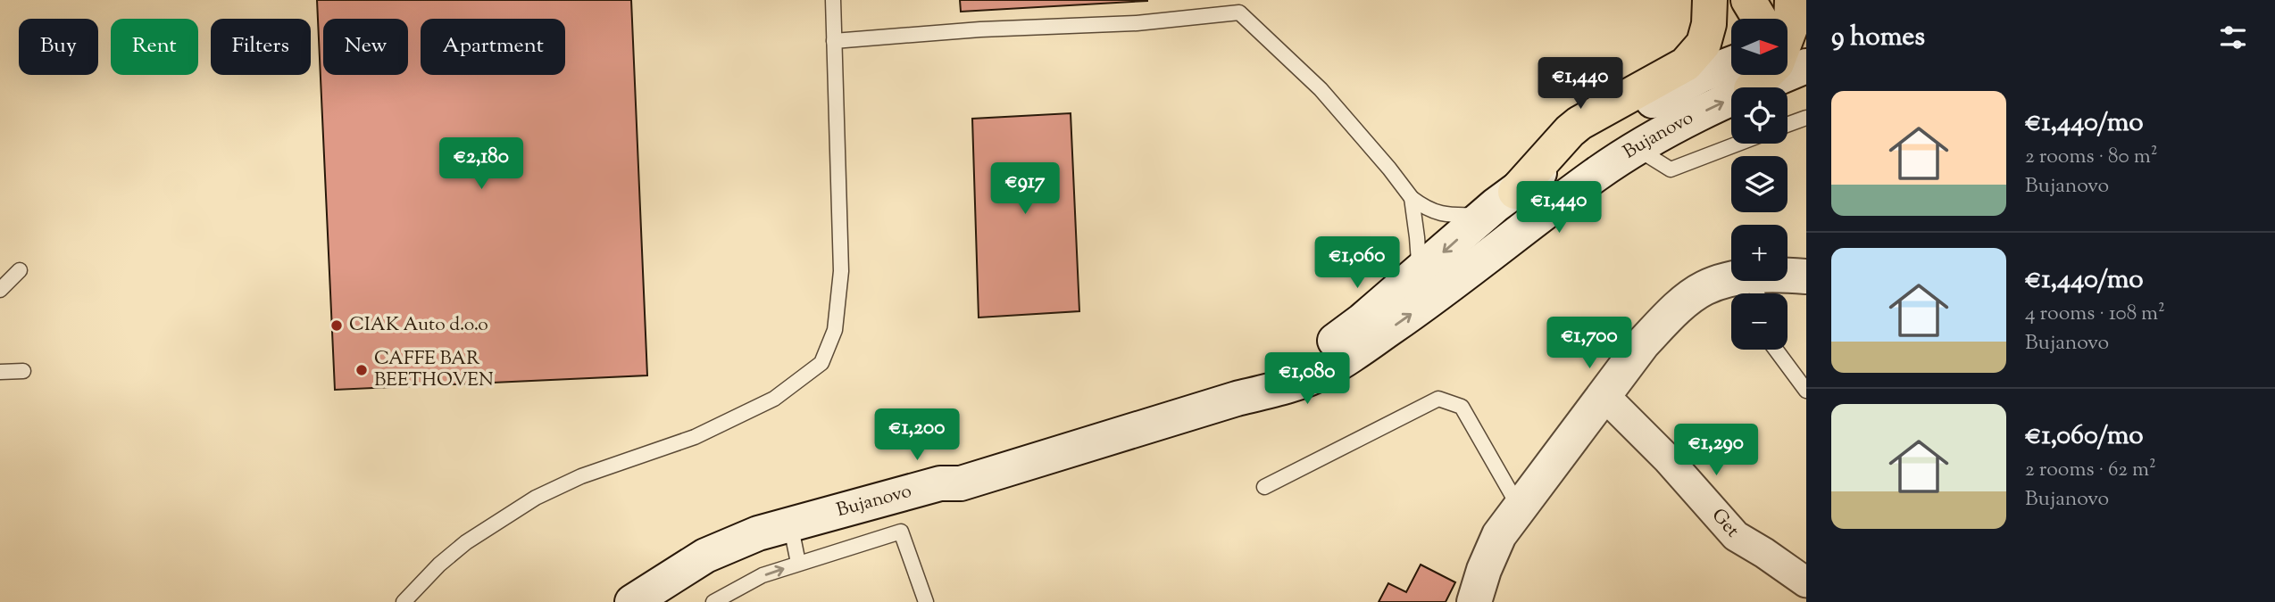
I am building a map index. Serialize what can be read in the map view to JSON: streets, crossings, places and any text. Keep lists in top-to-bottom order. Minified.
{"streets":{"main road":["Bujanovo"],"street":["Get"]},"places":["CIAK Auto d.o.o","CAFFE BAR BEETHOVEN"],"north":"right","page":{"heading":"9 homes","map_buttons":["+","−"],"chip":["Buy","Rent","Filters","New","Apartment"],"price":["€1,440","€2,180","€917","€1,440","€1,060","€1,700","€1,080","€1,200","€1,290"],"list":[{"name":"€1,440/mo","note":"2 rooms · 80 m² · Bujanovo"},{"name":"€1,440/mo","note":"4 rooms · 108 m² · Bujanovo"},{"name":"€1,060/mo","note":"2 rooms · 62 m² · Bujanovo"}]}}
